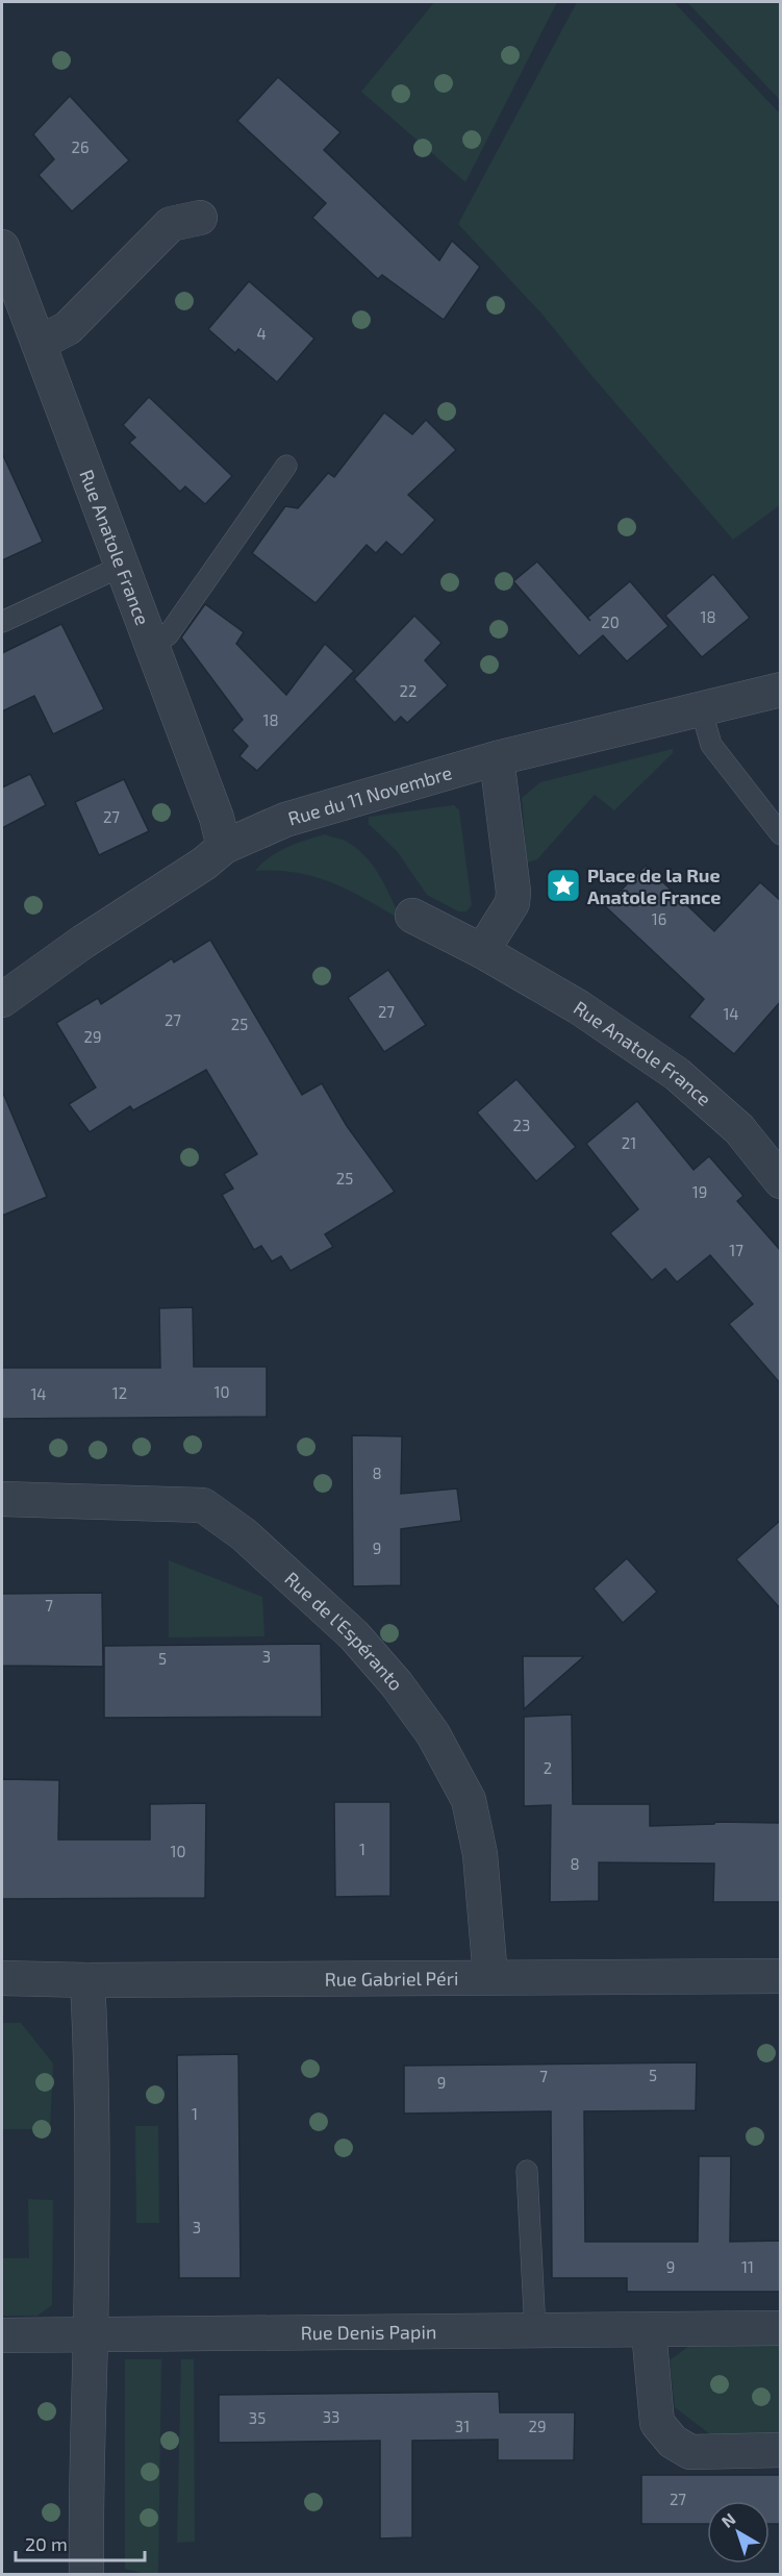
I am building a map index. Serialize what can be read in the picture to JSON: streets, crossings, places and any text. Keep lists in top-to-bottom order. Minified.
{"streets":{"street":["Rue Anatole France","Rue du 11 Novembre","Rue de l'Espéranto","Rue Gabriel Péri","Rue Denis Papin"]},"crossings":[["Rue Anatole France","Rue du 11 Novembre"],["Rue de l'Espéranto","Rue Gabriel Péri"]],"places":{"place":["Place de la Rue Anatole France"]},"house_numbers":["26","4","18","20","22","18","27","16","27","14","27","25","29","23","21","25","19","17","10","12","14","8","9","7","3","5","2","1","10","8","5","7","9","1","3","9","11","33","35","31","29","27"],"scale_bar":"20 m","north":"top left"}
